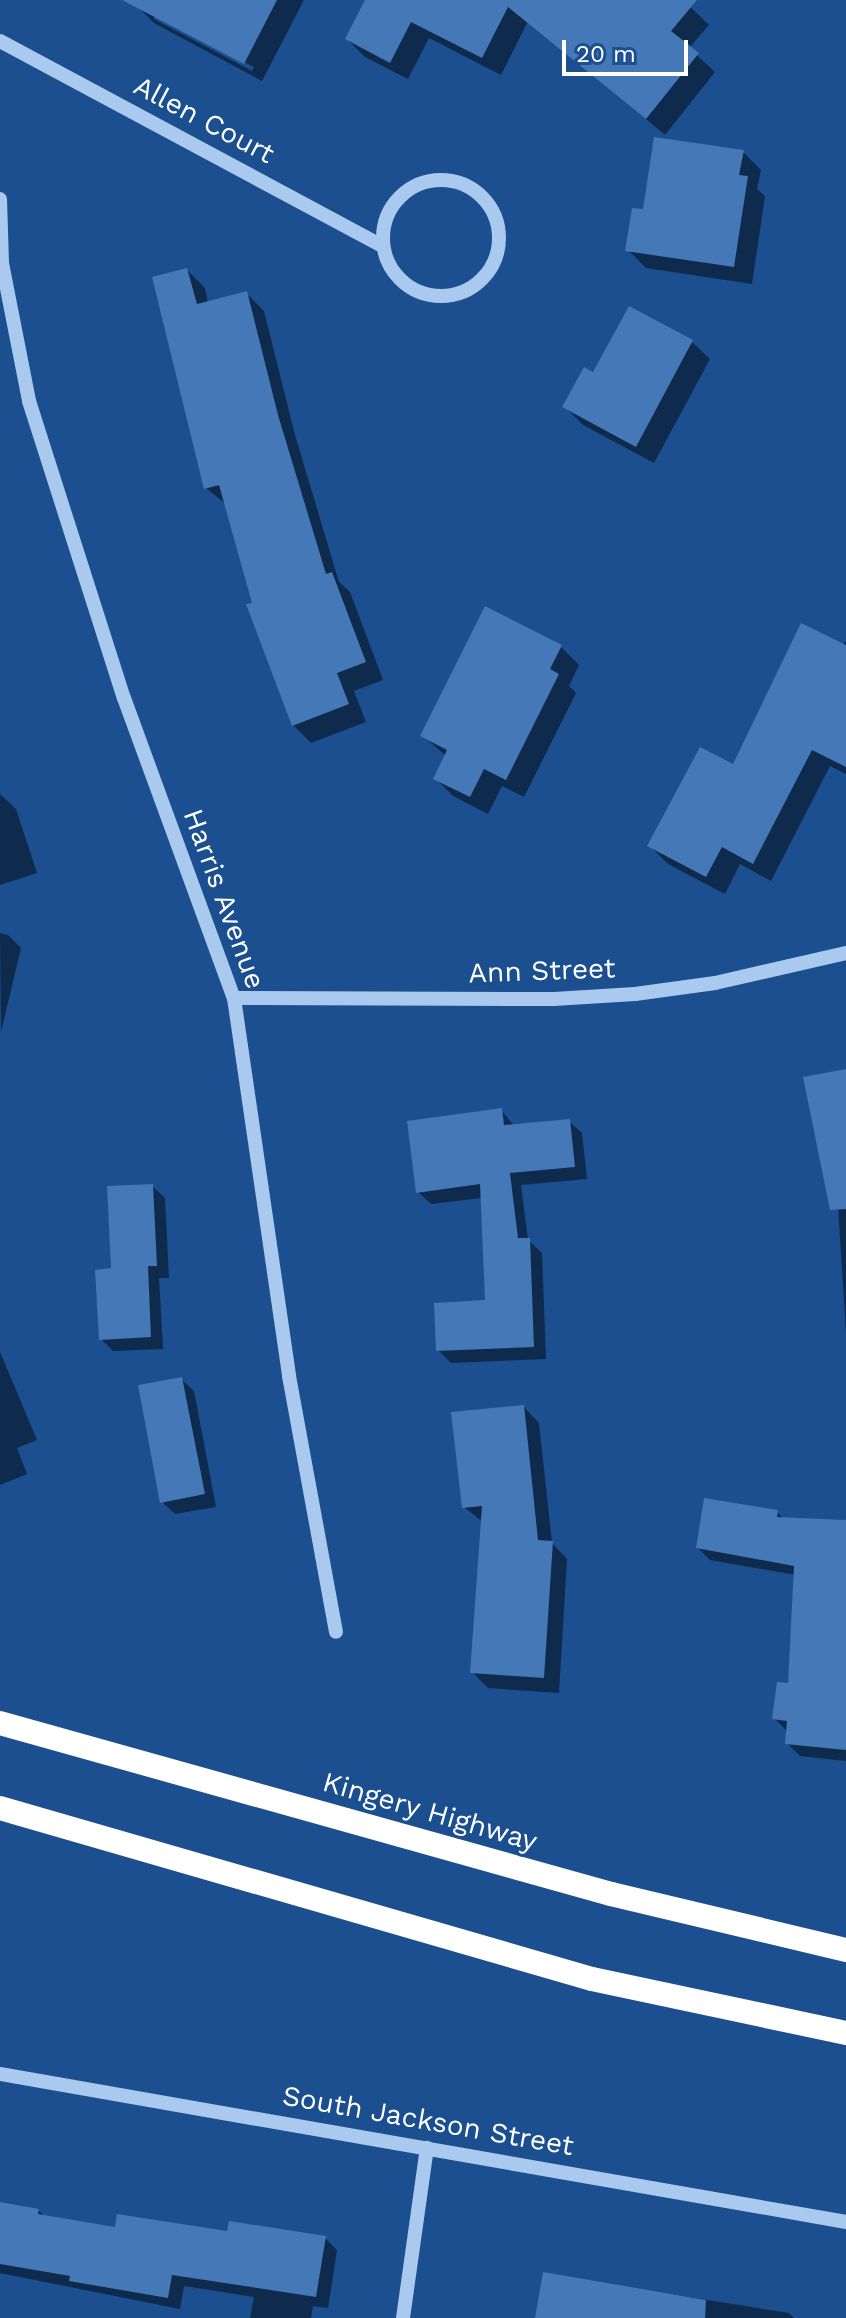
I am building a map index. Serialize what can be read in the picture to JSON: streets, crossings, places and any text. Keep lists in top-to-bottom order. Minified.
{"streets":{"highway":["Kingery Highway"],"street":["Allen Court","Harris Avenue","Ann Street","South Jackson Street"]},"crossings":[["Harris Avenue","Ann Street"]],"scale_bar":"20 m"}
